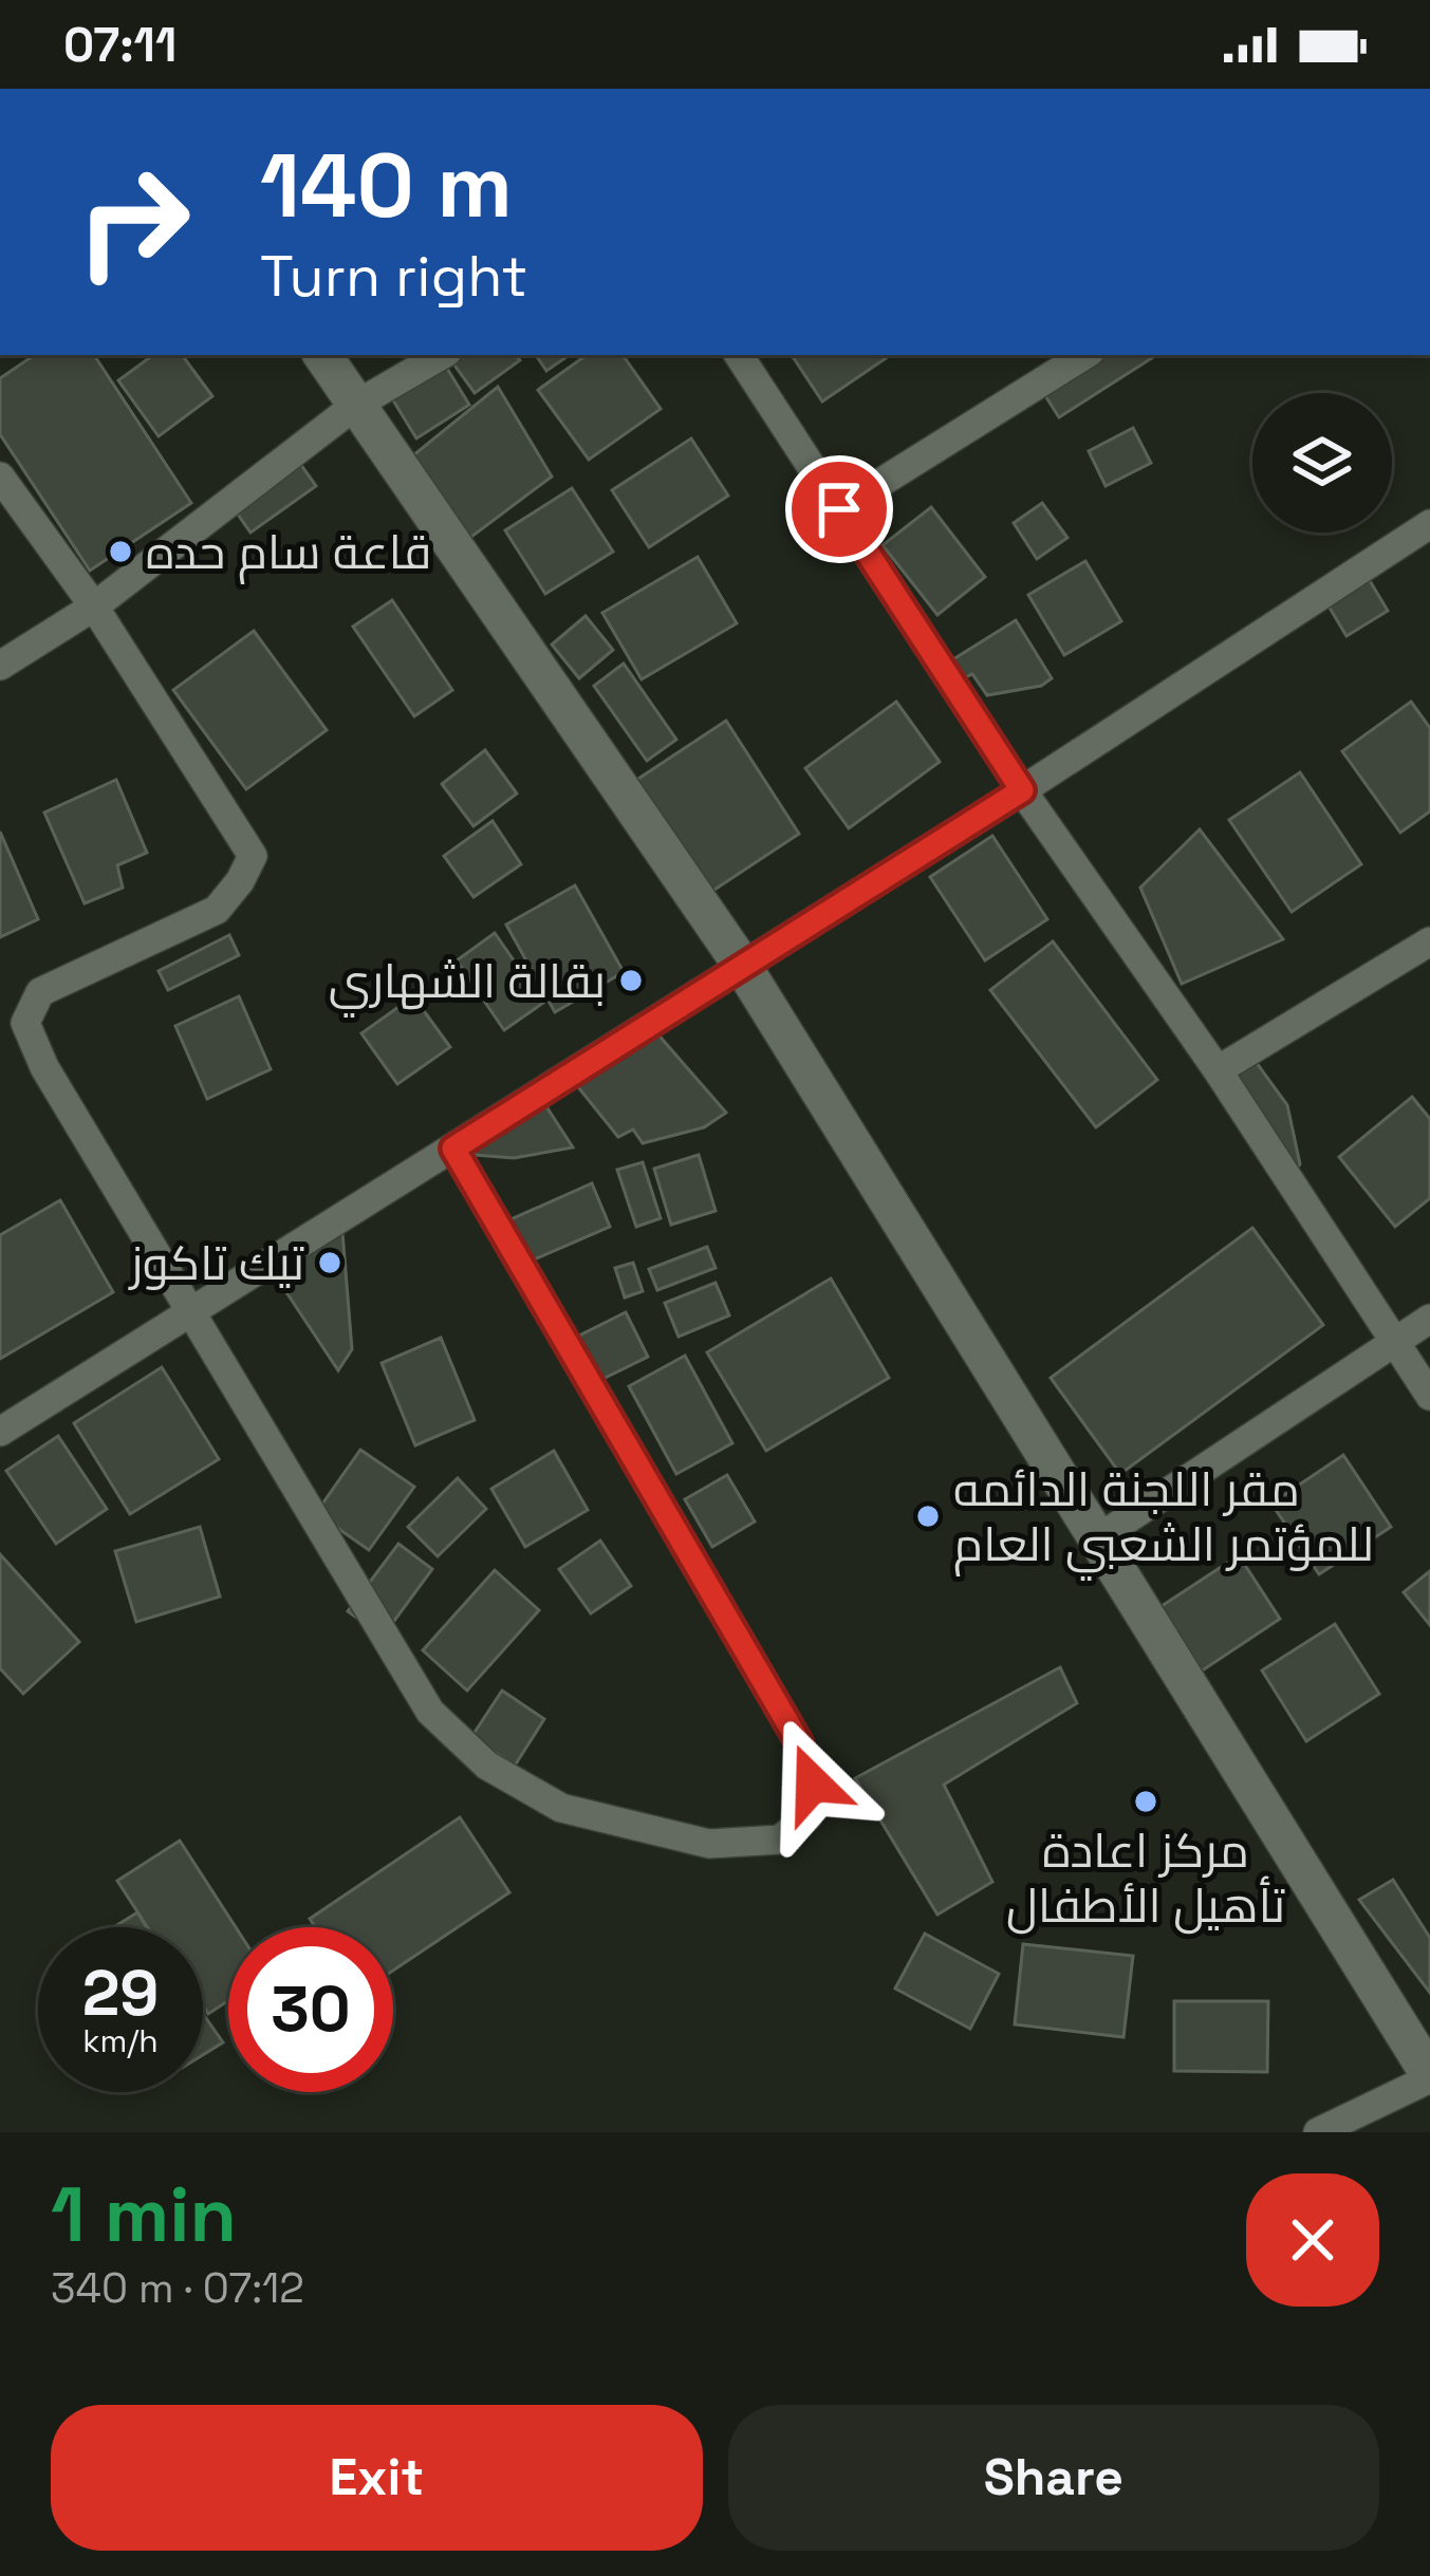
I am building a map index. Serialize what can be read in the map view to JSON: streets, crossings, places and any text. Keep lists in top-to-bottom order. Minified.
{"places":["قاعة سام حده","بقالة الشهاري","تيك تاكوز","مقر اللجنة الدائمه للمؤتمر الشعبي العام","مركز اعادة تأهيل الأطفال"],"page":{"status":"07:11","turn":["140 m","Turn right"],"speed":"29 km/h","limit":"30","heading":["1 min","340 m · 07:12"],"buttons":["Exit","Share"]}}
